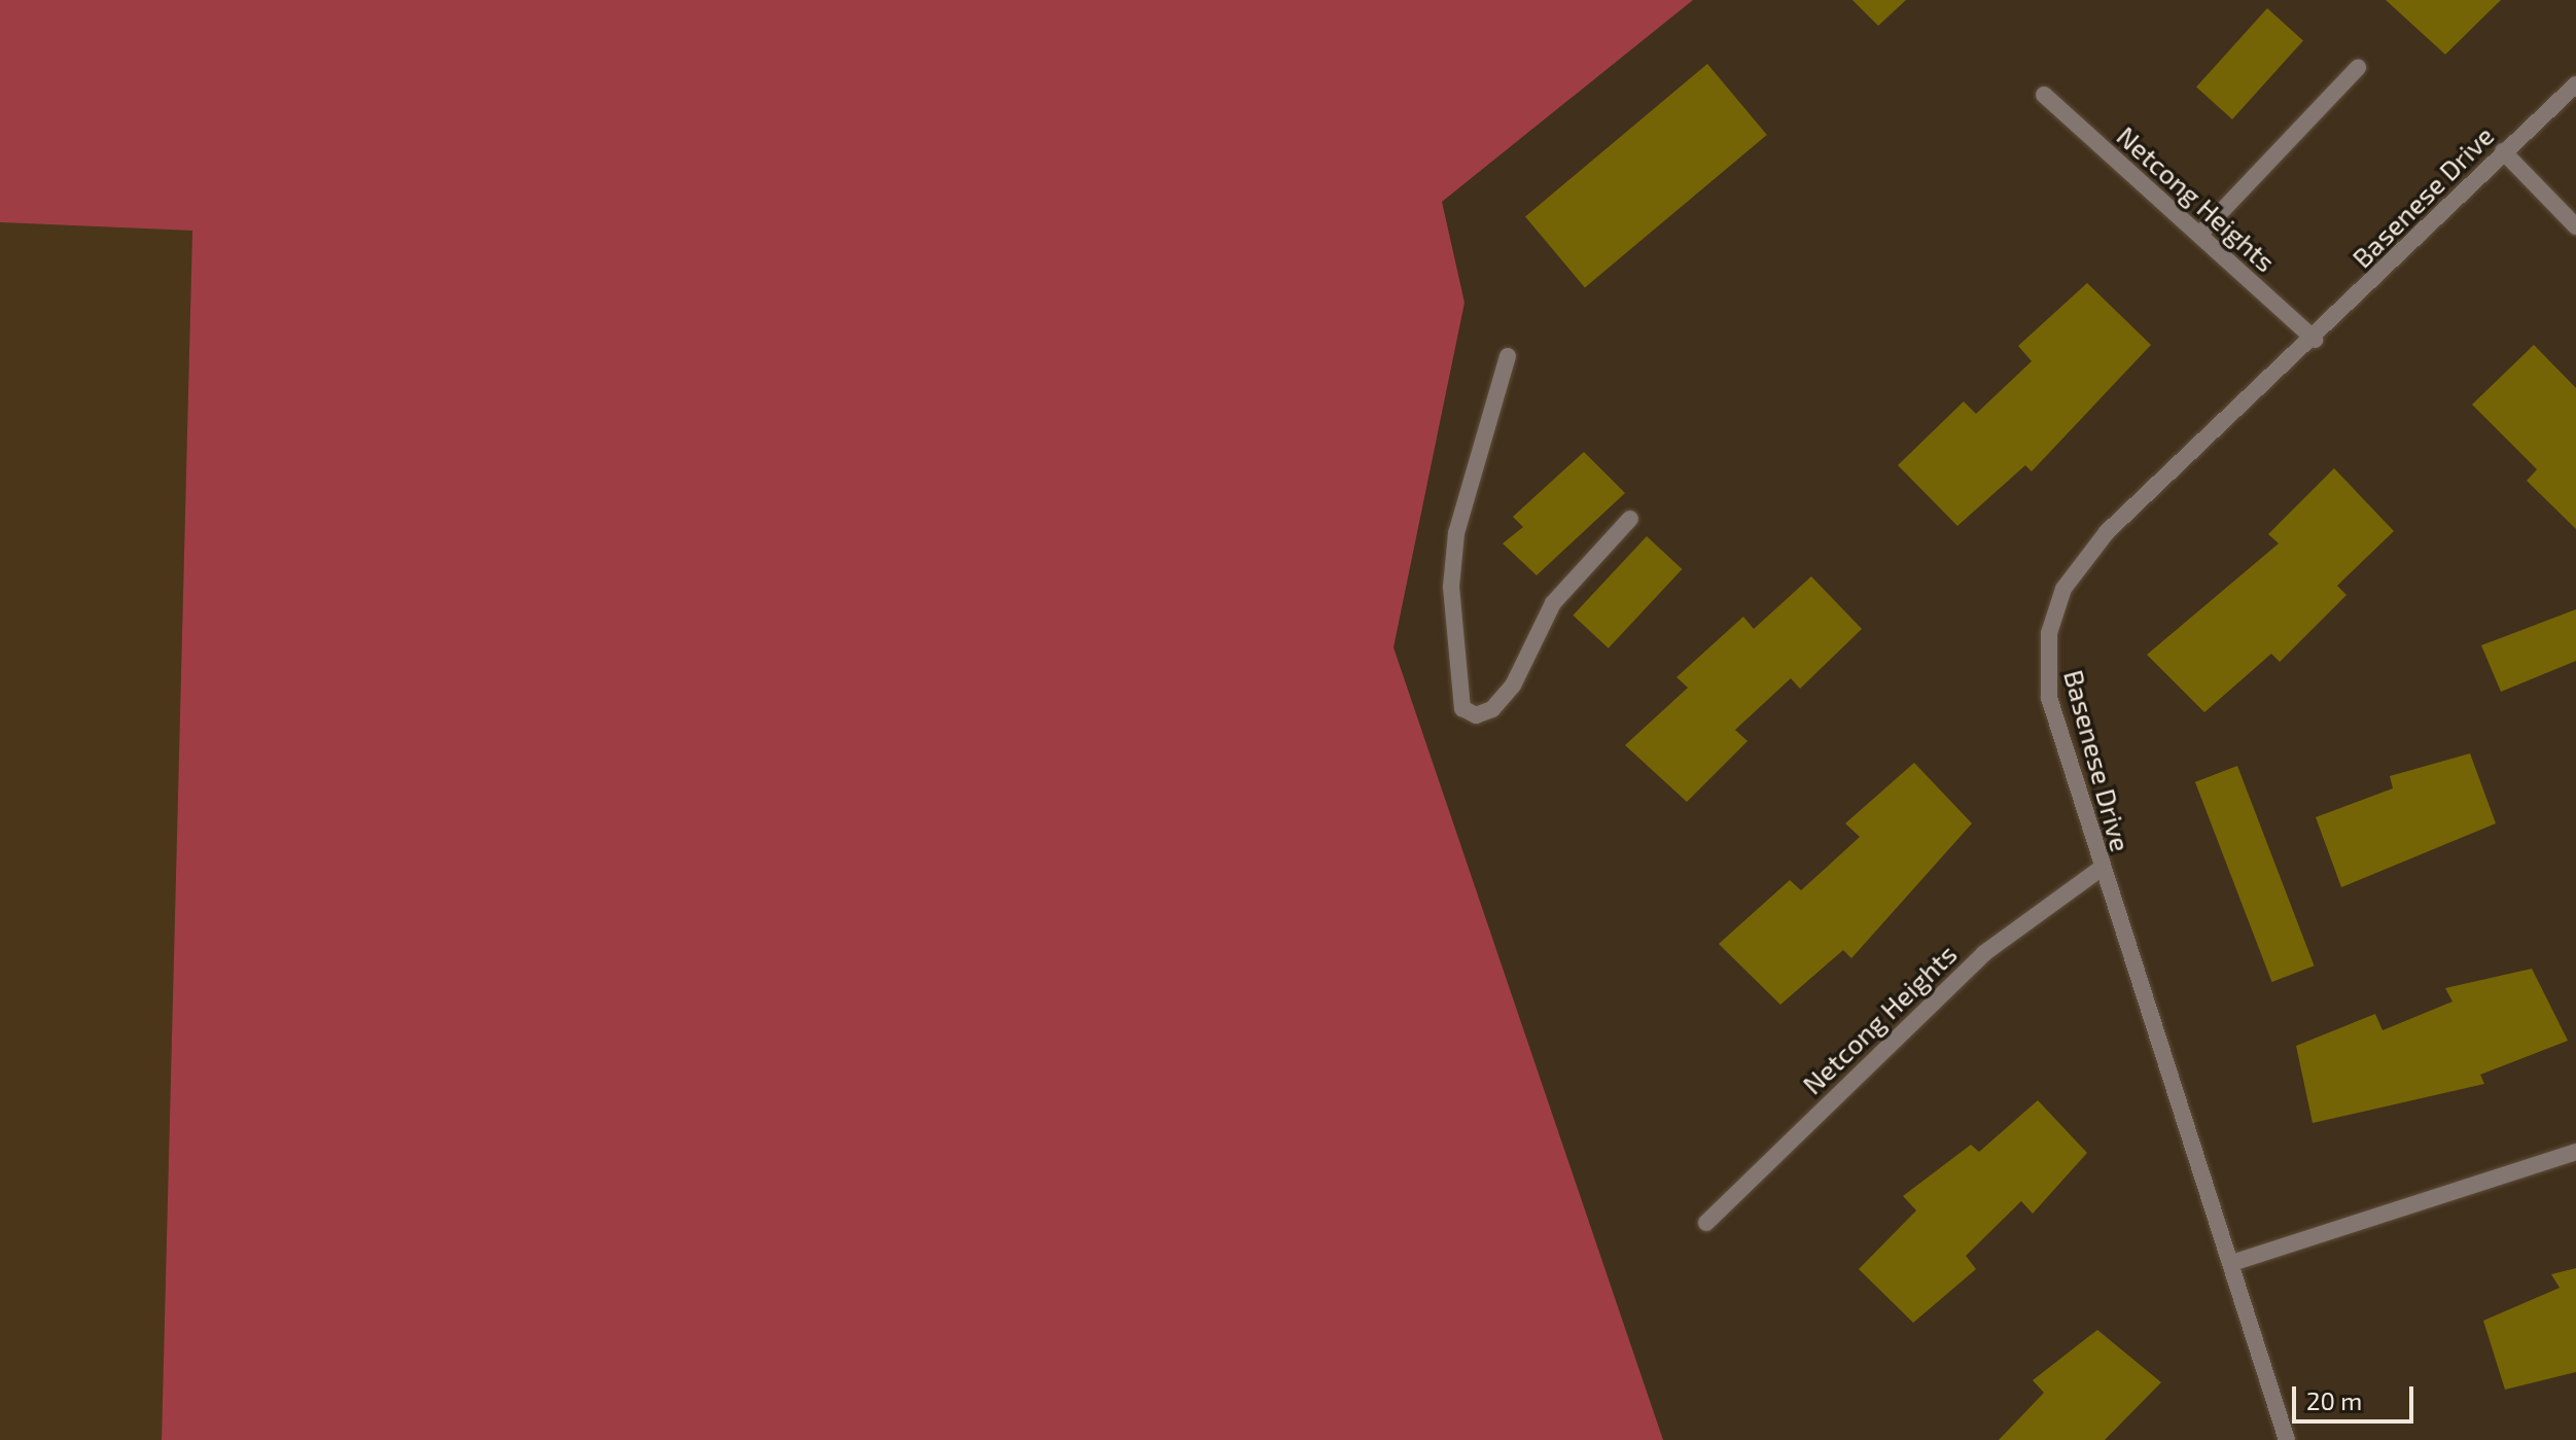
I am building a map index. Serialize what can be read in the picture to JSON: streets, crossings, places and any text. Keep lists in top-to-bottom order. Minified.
{"streets":{"street":["Basenese Drive","Netcong Heights"]},"crossings":[["Basenese Drive","Netcong Heights"]],"scale_bar":"20 m"}
